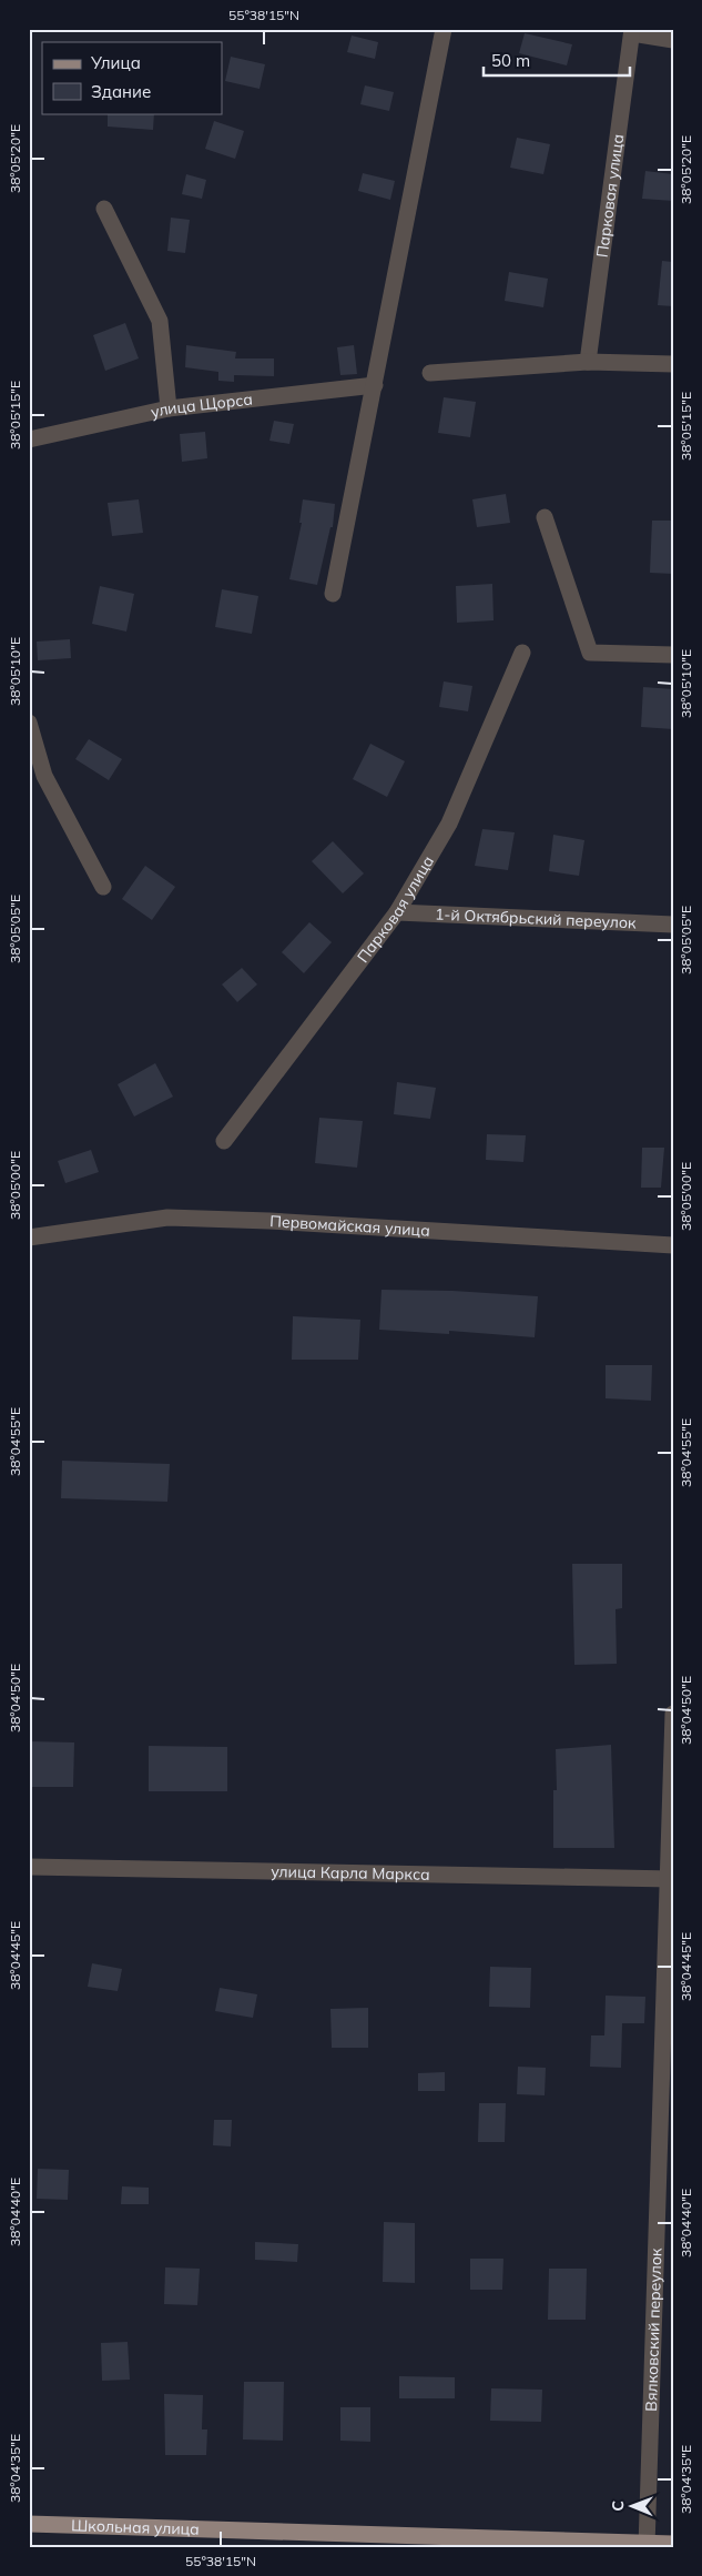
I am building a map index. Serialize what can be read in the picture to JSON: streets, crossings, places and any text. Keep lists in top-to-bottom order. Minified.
{"streets":{"main road":["Школьная улица"],"street":["Парковая улица","улица Щорса","1-й Октябрьский переулок","Первомайская улица","улица Карла Маркса","Вялковский переулок"]},"crossings":[["Парковая улица","1-й Октябрьский переулок"],["улица Карла Маркса","Вялковский переулок"],["Вялковский переулок","Школьная улица"]],"legend":["Улица","Здание"],"scale_bar":"50 m","north":"left","coordinates":["55°38'15\"N","38°05'20\"E","38°05'15\"E","38°05'10\"E","38°05'05\"E","38°05'00\"E","38°04'55\"E","38°04'50\"E","38°04'45\"E","38°04'40\"E","38°04'35\"E"]}
